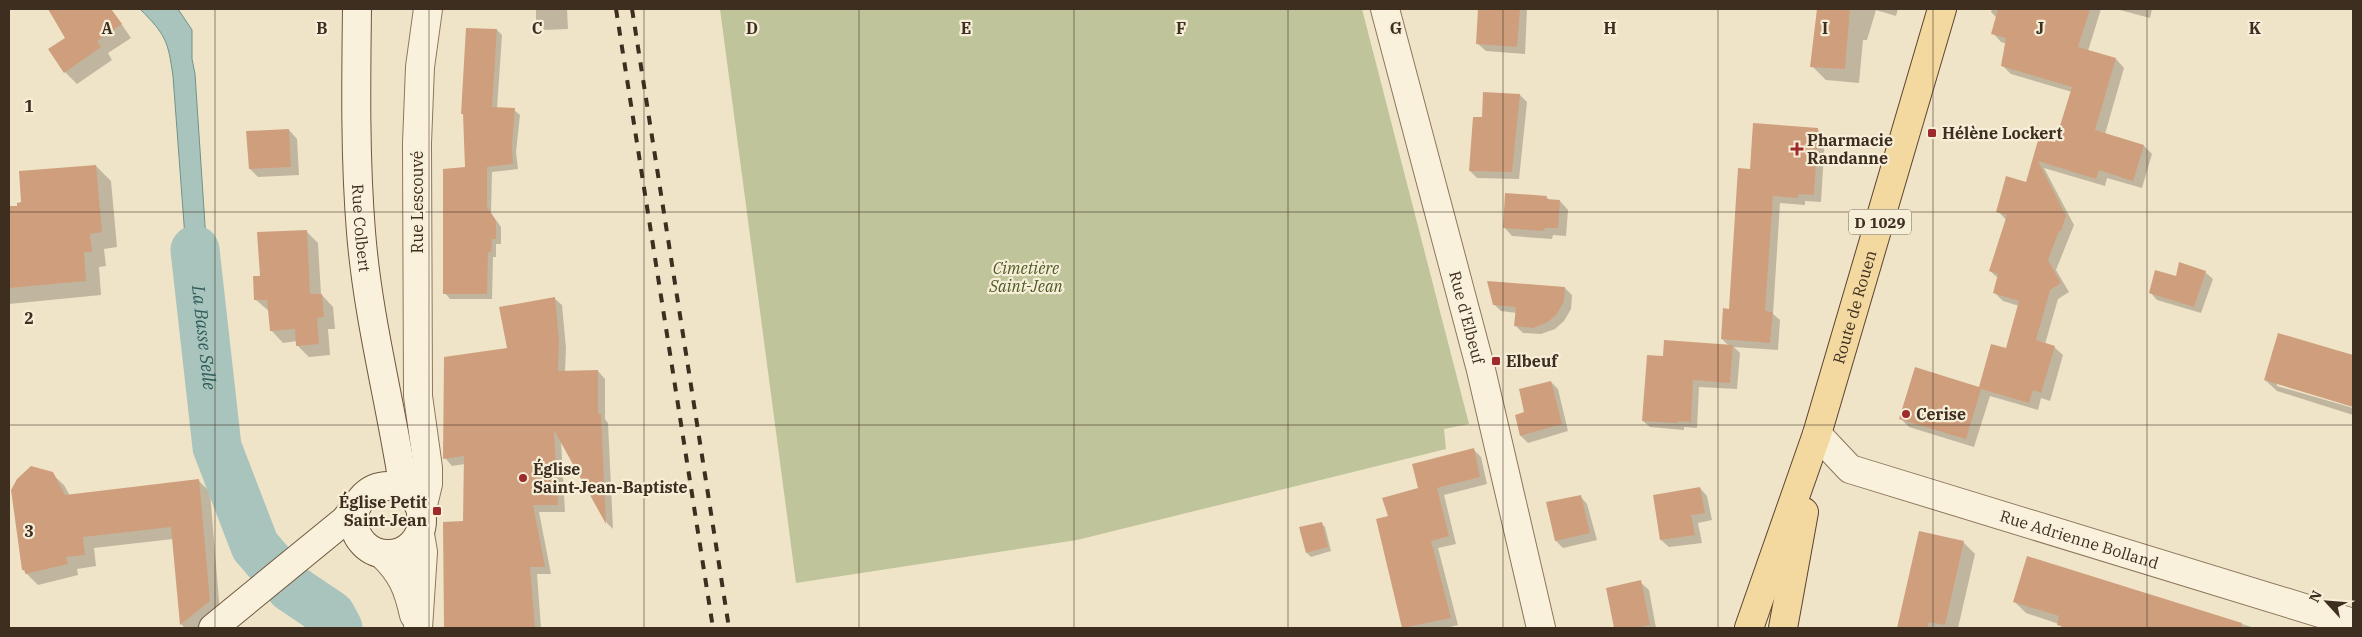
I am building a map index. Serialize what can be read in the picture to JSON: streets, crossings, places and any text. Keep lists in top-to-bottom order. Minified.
{"streets":{"main road":["D 1029","Route de Rouen"],"street":["Rue Lescouvé","Rue Colbert","Rue d'Elbeuf","Rue Adrienne Bolland"]},"crossings":[["Rue Lescouvé","Rue Colbert"],["Route de Rouen","Rue Adrienne Bolland"]],"water":["La Basse Selle"],"parks":["Cimetière Saint-Jean"],"places":{"transit":["Hélène Lockert","Elbeuf","Église Petit Saint-Jean"],"health":["Pharmacie Randanne"],"other":["Cerise","Église Saint-Jean-Baptiste"]},"north":"top left","grid":{"columns":["A","B","C","D","E","F","G","H","I","J","K"],"rows":["1","2","3"]}}
